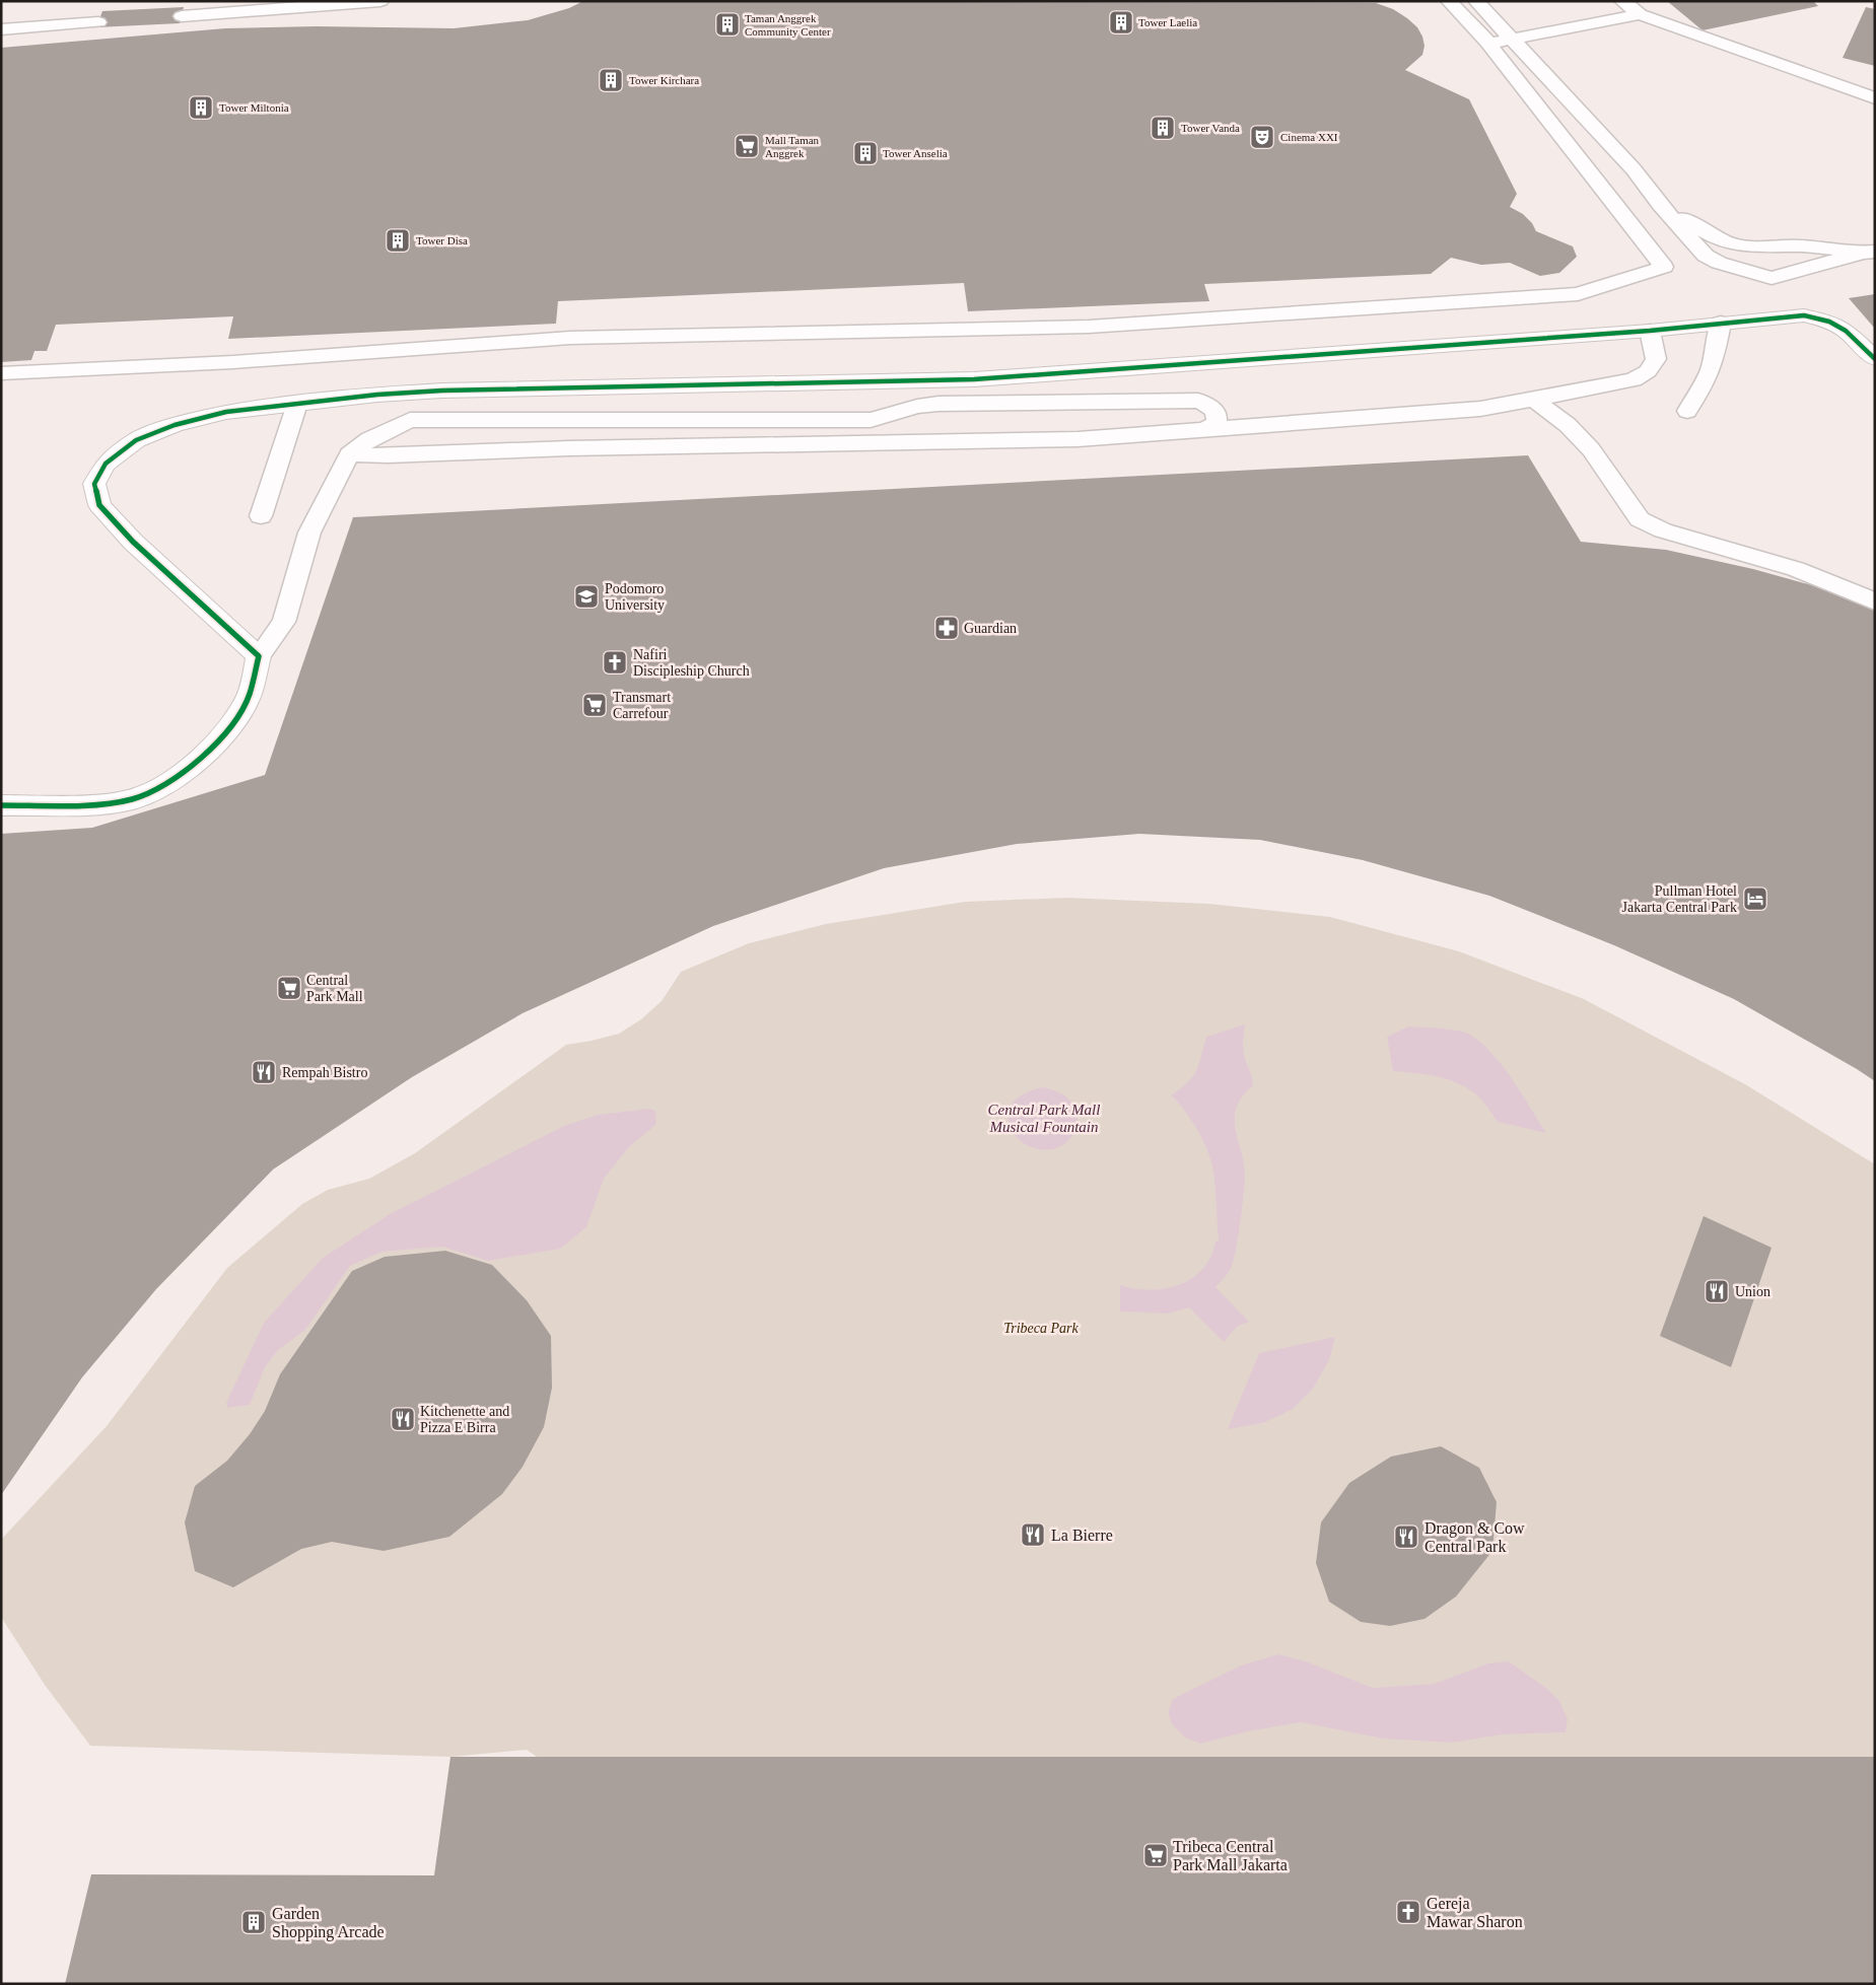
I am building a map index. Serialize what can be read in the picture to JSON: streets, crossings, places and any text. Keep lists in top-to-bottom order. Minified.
{"water":["Central Park Mall Musical Fountain"],"parks":["Tribeca Park"],"places":{"building":["Tower Laelia","Taman Anggrek Community Center","Tower Kirchara","Tower Miltonia","Tower Vanda","Tower Anselia","Tower Disa","Garden Shopping Arcade"],"theatre":["Cinema XXI"],"supermarket":["Mall Taman Anggrek","Transmart Carrefour","Central Park Mall","Tribeca Central Park Mall Jakarta"],"school or university":["Podomoro University"],"pharmacy":["Guardian"],"church":["Nafiri Discipleship Church","Gereja Mawar Sharon"],"hotel":["Pullman Hotel Jakarta Central Park"],"restaurant":["Rempah Bistro","Union","Kitchenette and Pizza E Birra","La Bierre","Dragon & Cow Central Park"]}}
